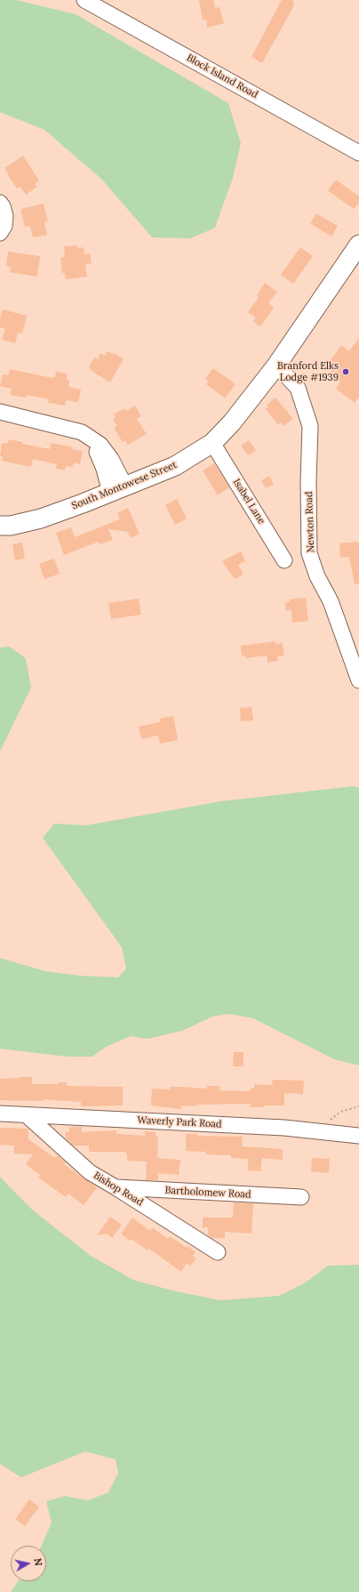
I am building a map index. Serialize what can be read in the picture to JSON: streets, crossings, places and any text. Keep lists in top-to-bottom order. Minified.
{"streets":{"main road":["South Montowese Street"],"street":["Block Island Road","Isabel Lane","Newton Road","Waverly Park Road","Bishop Road","Bartholomew Road"]},"crossings":[["South Montowese Street","Isabel Lane"],["South Montowese Street","Newton Road"],["Waverly Park Road","Bishop Road"],["Bishop Road","Bartholomew Road"]],"places":["Branford Elks Lodge #1939"],"north":"right"}
